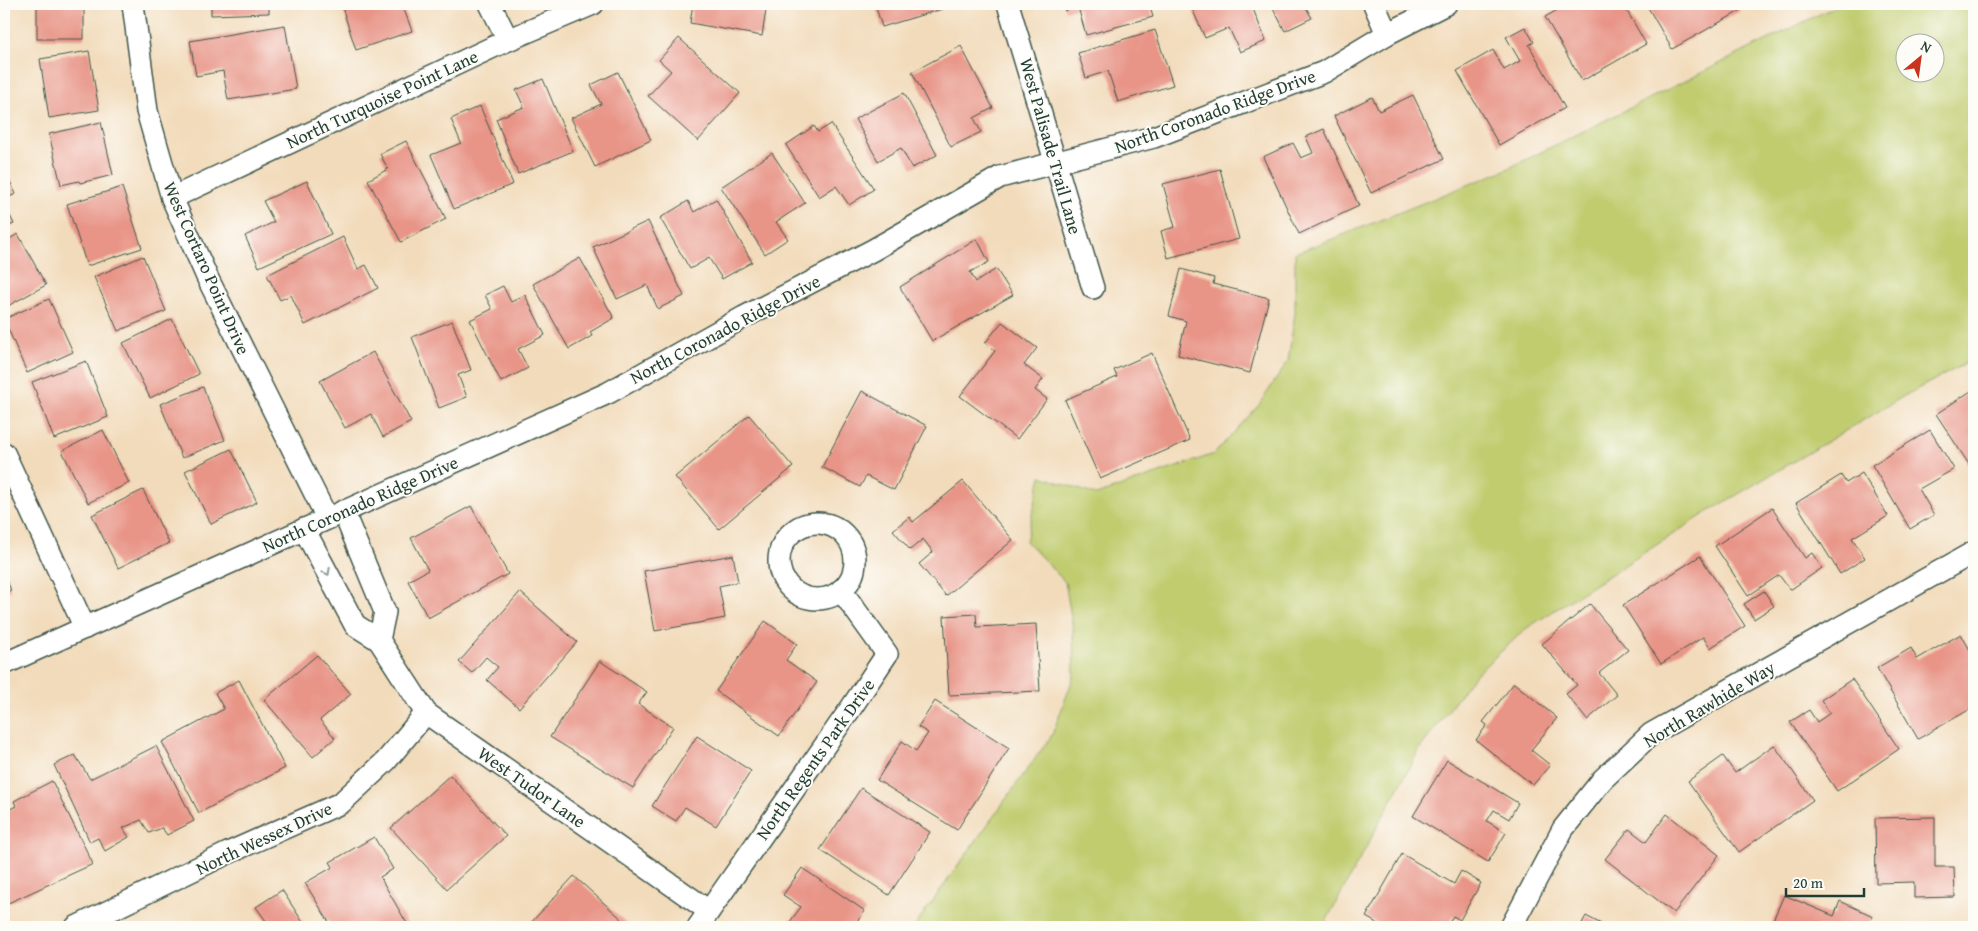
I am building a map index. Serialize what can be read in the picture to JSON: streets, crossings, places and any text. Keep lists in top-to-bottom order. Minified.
{"streets":{"street":["North Turquoise Point Lane","North Coronado Ridge Drive","West Palisade Trail Lane","West Cortaro Point Drive","North Rawhide Way","North Regents Park Drive","West Tudor Lane","North Wessex Drive"]},"crossings":[["North Turquoise Point Lane","West Cortaro Point Drive"],["North Coronado Ridge Drive","West Palisade Trail Lane"],["North Coronado Ridge Drive","West Cortaro Point Drive"],["North Coronado Ridge Drive","West Tudor Lane"],["North Regents Park Drive","West Tudor Lane"],["West Tudor Lane","North Wessex Drive"]],"scale_bar":"20 m","north":"top right"}
